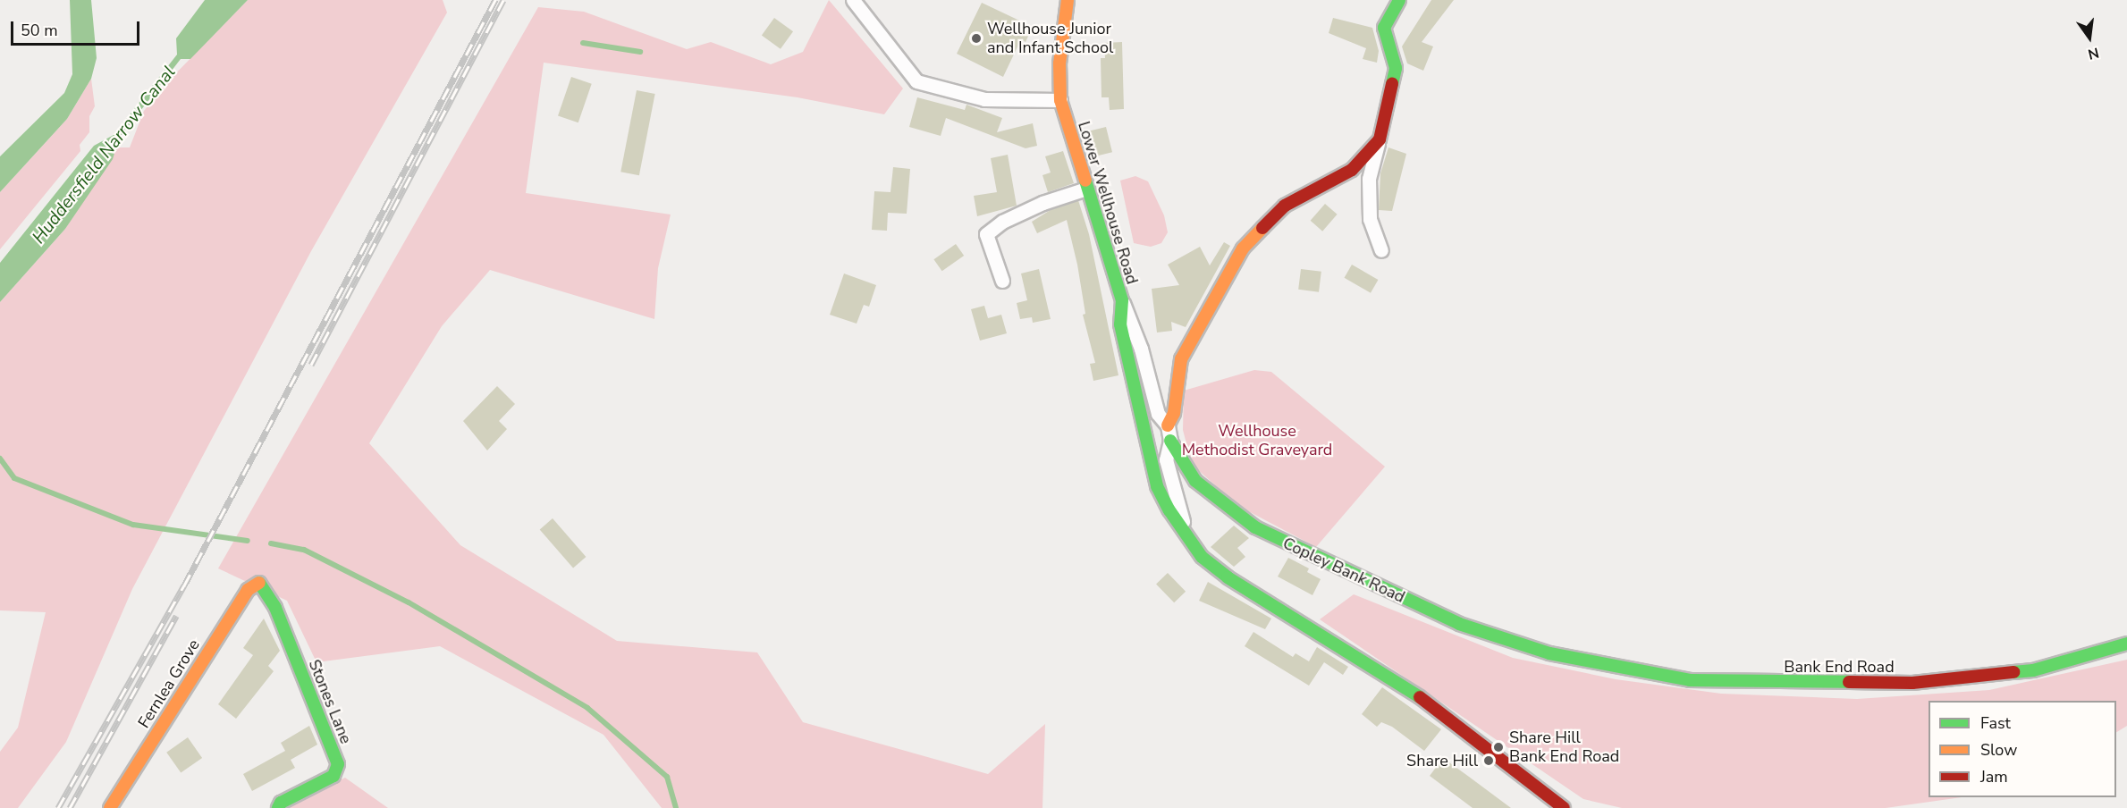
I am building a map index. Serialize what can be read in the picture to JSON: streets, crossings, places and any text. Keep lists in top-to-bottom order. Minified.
{"streets":{"street":["Lower Wellhouse Road","Copley Bank Road","Bank End Road","Fernlea Grove","Stones Lane"]},"crossings":[["Lower Wellhouse Road","Copley Bank Road"],["Copley Bank Road","Bank End Road"],["Fernlea Grove","Stones Lane"]],"water":["Huddersfield Narrow Canal"],"parks":["Wellhouse Methodist Graveyard"],"places":["Wellhouse Junior and Infant School","Share Hill Bank End Road","Share Hill"],"legend":["Fast","Slow","Jam"],"scale_bar":"50 m","north":"bottom"}
